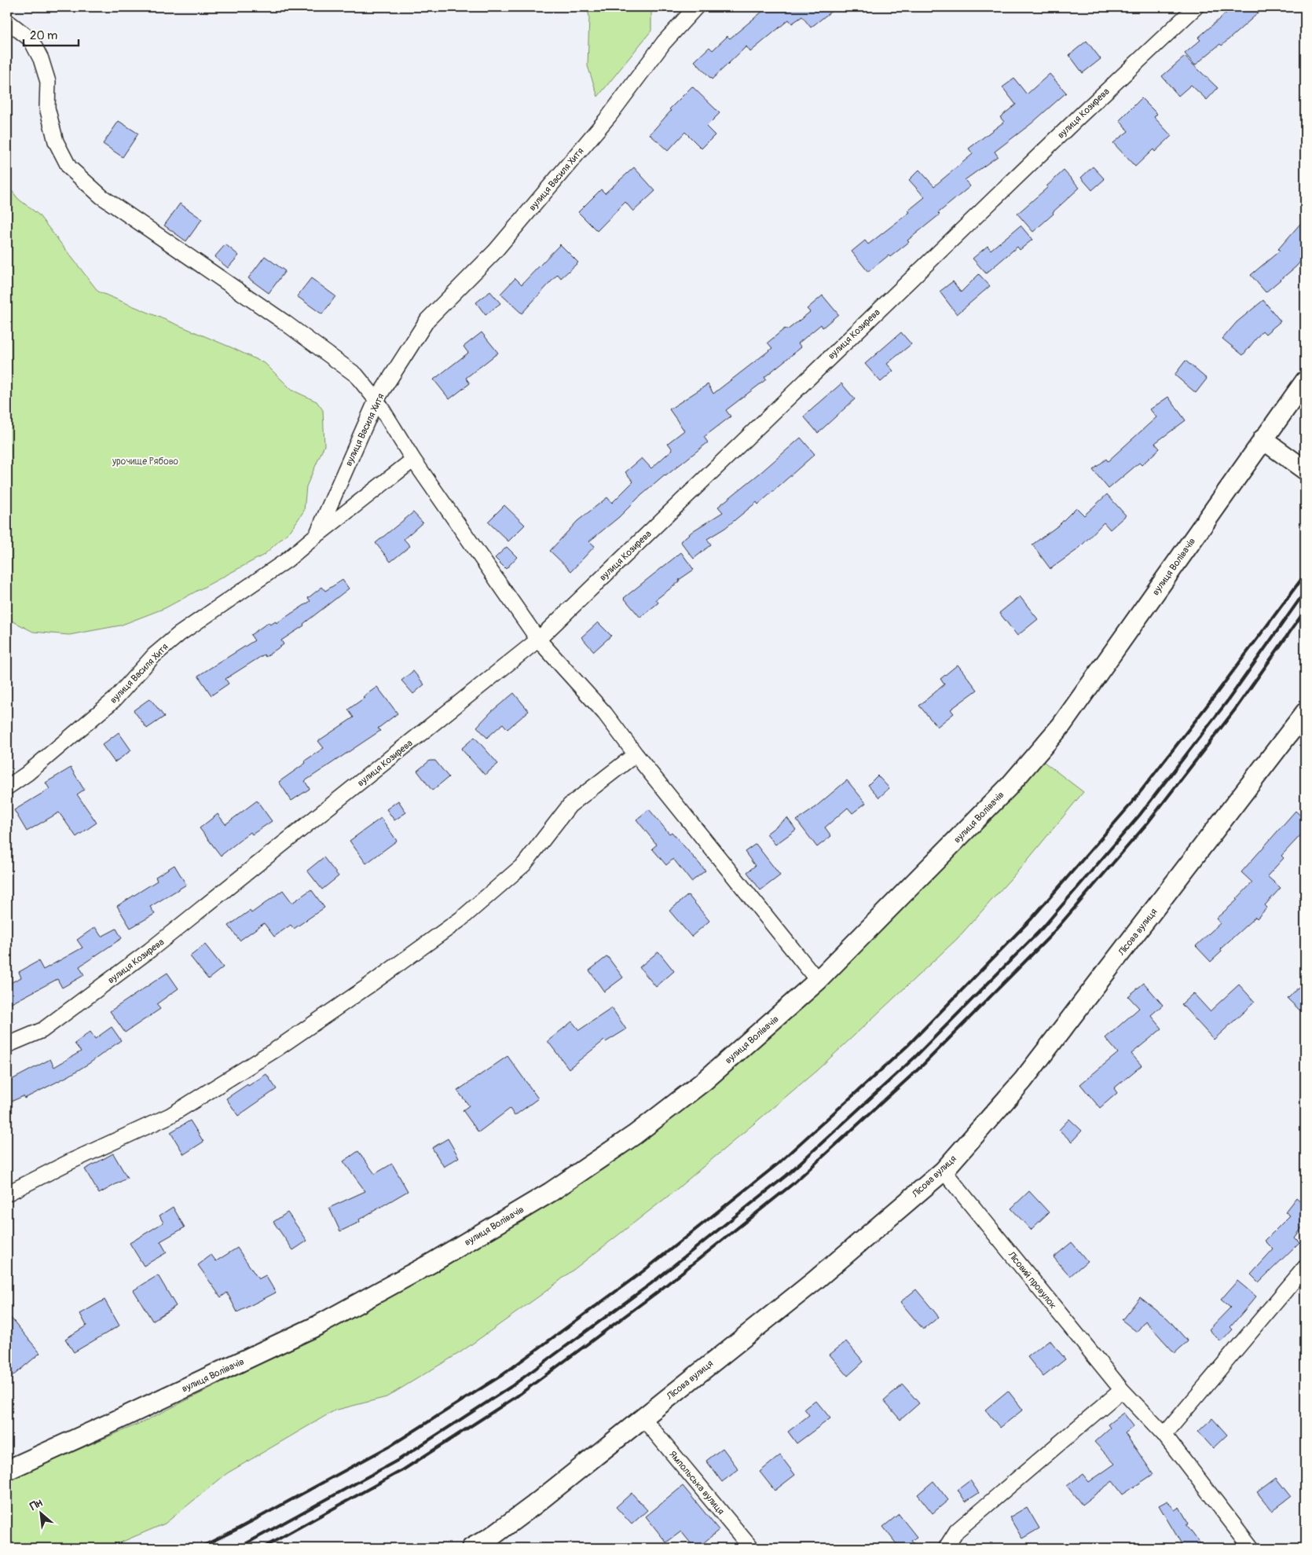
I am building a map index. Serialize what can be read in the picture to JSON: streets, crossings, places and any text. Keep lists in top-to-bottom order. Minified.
{"streets":{"street":["вулиця Козирева","вулиця Василя Хитя","вулиця Волівачів","Лісова вулиця","Лісовий провулок","Ямпольська вулиця"]},"crossings":[["Лісова вулиця","Лісовий провулок"],["Лісова вулиця","Ямпольська вулиця"]],"parks":["урочище Рябово"],"scale_bar":"20 m","north":"top left"}
